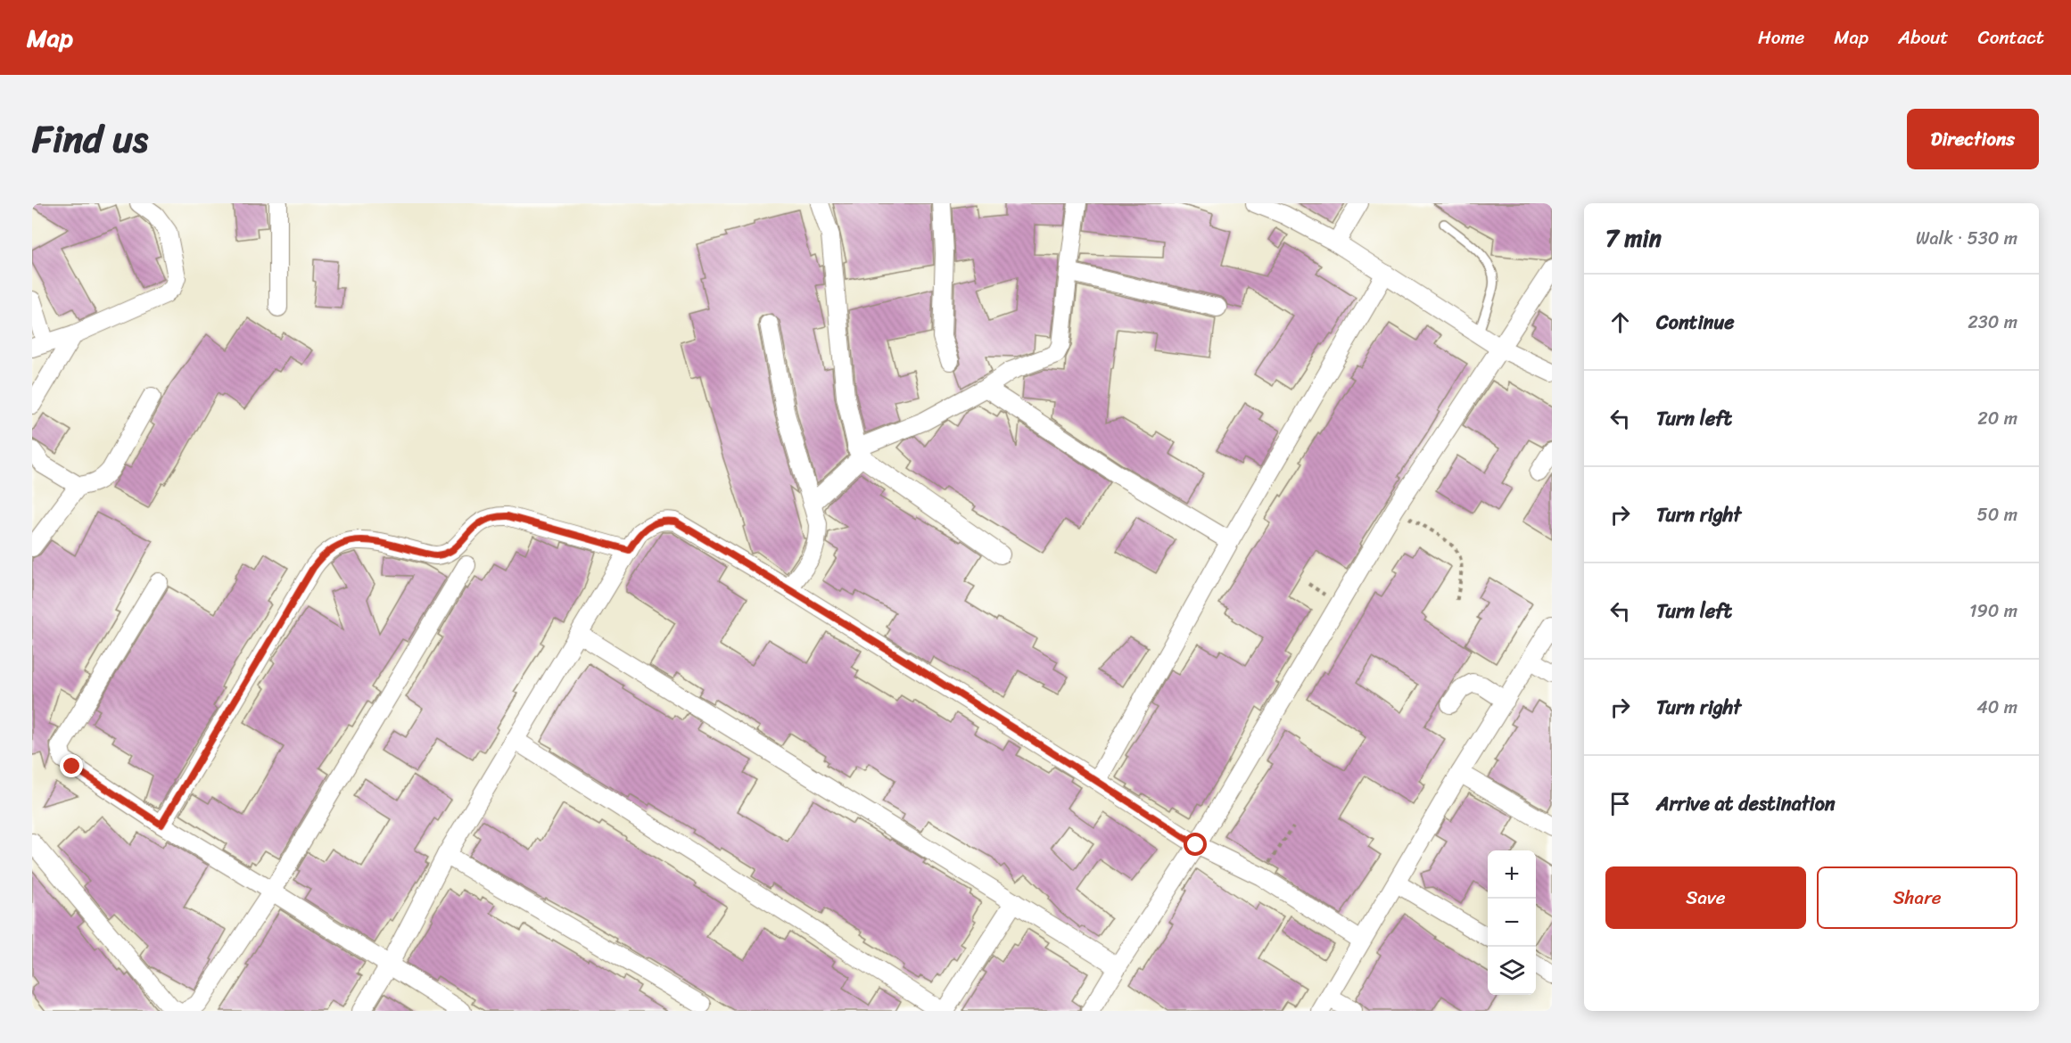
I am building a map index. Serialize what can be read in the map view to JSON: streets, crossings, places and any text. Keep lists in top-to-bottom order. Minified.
{"page":{"header":"Map","nav":["Home","Map","About","Contact"],"title":"Find us","buttons":["Directions",["Save","Share"]],"heading":["7 min","Walk · 530 m"],"list":[["Continue","230 m"],["Turn left","20 m"],["Turn right","50 m"],["Turn left","190 m"],["Turn right","40 m"],"Arrive at destination"],"map_buttons":["+","−"]}}
